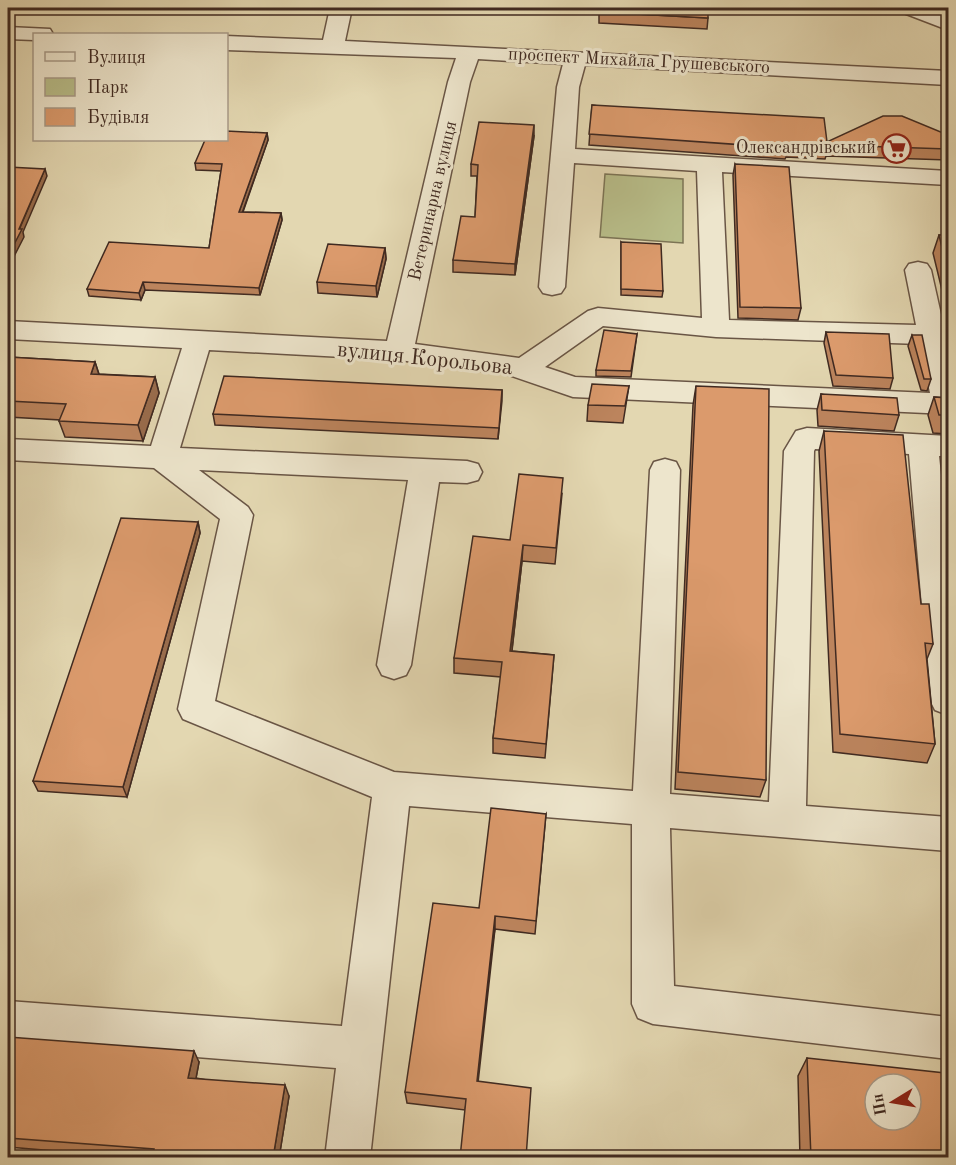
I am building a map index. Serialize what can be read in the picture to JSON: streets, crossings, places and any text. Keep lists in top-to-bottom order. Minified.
{"streets":{"street":["проспект Михайла Грушевського","Ветеринарна вулиця","вулиця Корольова"]},"crossings":[["проспект Михайла Грушевського","Ветеринарна вулиця"],["Ветеринарна вулиця","вулиця Корольова"]],"places":{"supermarket":["Олександрівський"]},"legend":["Вулиця","Парк","Будівля"],"north":"left"}
